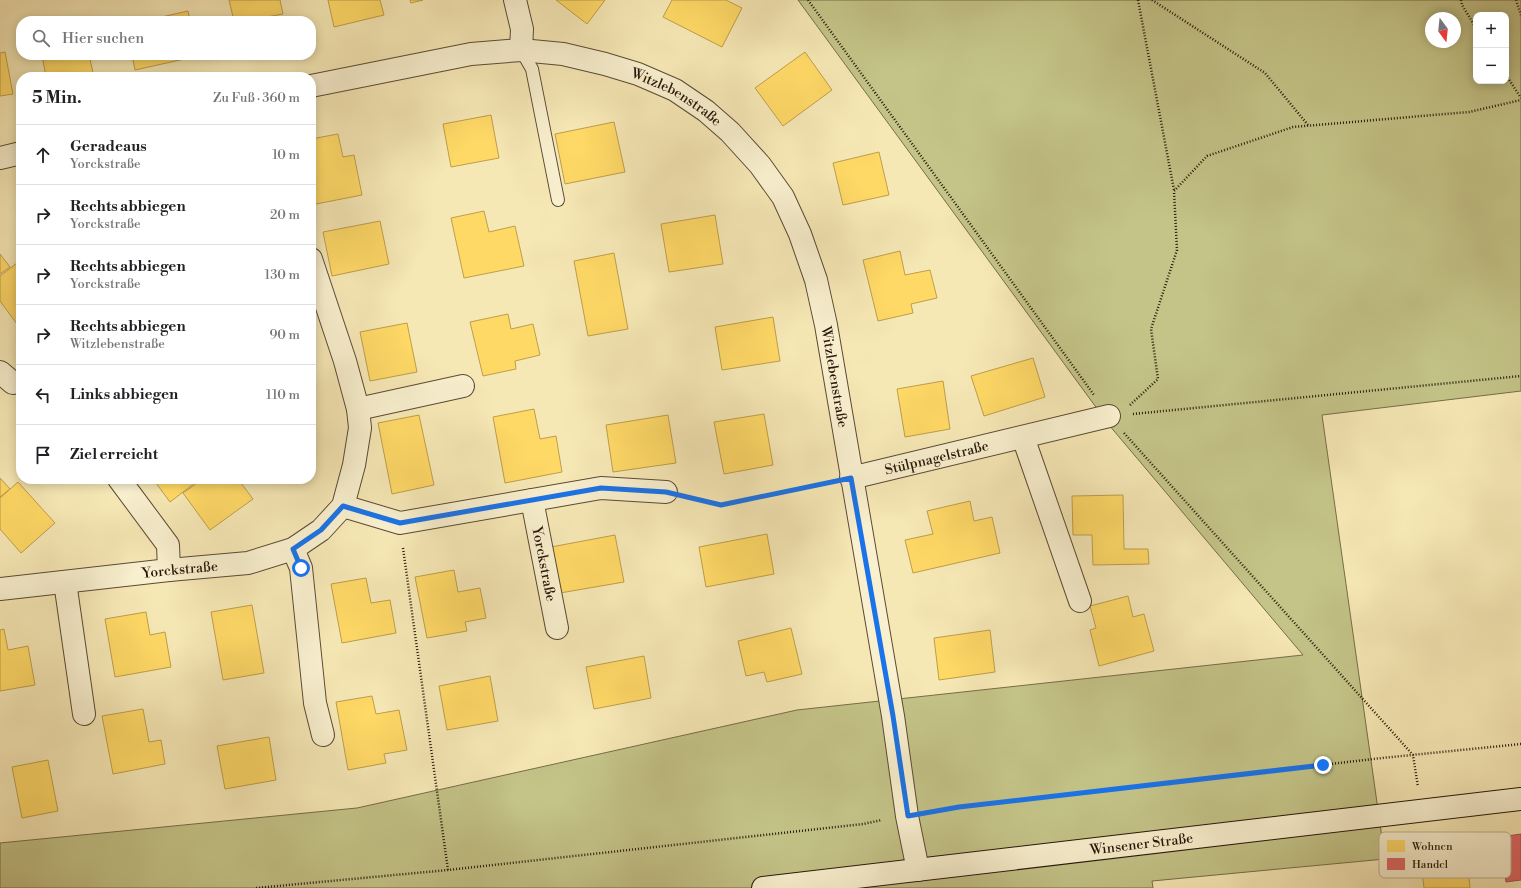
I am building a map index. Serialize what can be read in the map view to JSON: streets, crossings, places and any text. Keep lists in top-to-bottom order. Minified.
{"streets":{"street":["Witzlebenstraße","Stülpnagelstraße","Yorckstraße","Winsener Straße"]},"crossings":[["Witzlebenstraße","Stülpnagelstraße"],["Witzlebenstraße","Winsener Straße"]],"legend":["Wohnen","Handel"],"north":"bottom","page":{"map_buttons":["+","−"],"search":"Hier suchen","heading":["5 Min.","Zu Fuß · 360 m"],"list":[["Geradeaus","Yorckstraße","10 m"],["Rechts abbiegen","Yorckstraße","20 m"],["Rechts abbiegen","Yorckstraße","130 m"],["Rechts abbiegen","Witzlebenstraße","90 m"],["Links abbiegen","110 m"],"Ziel erreicht"]}}
